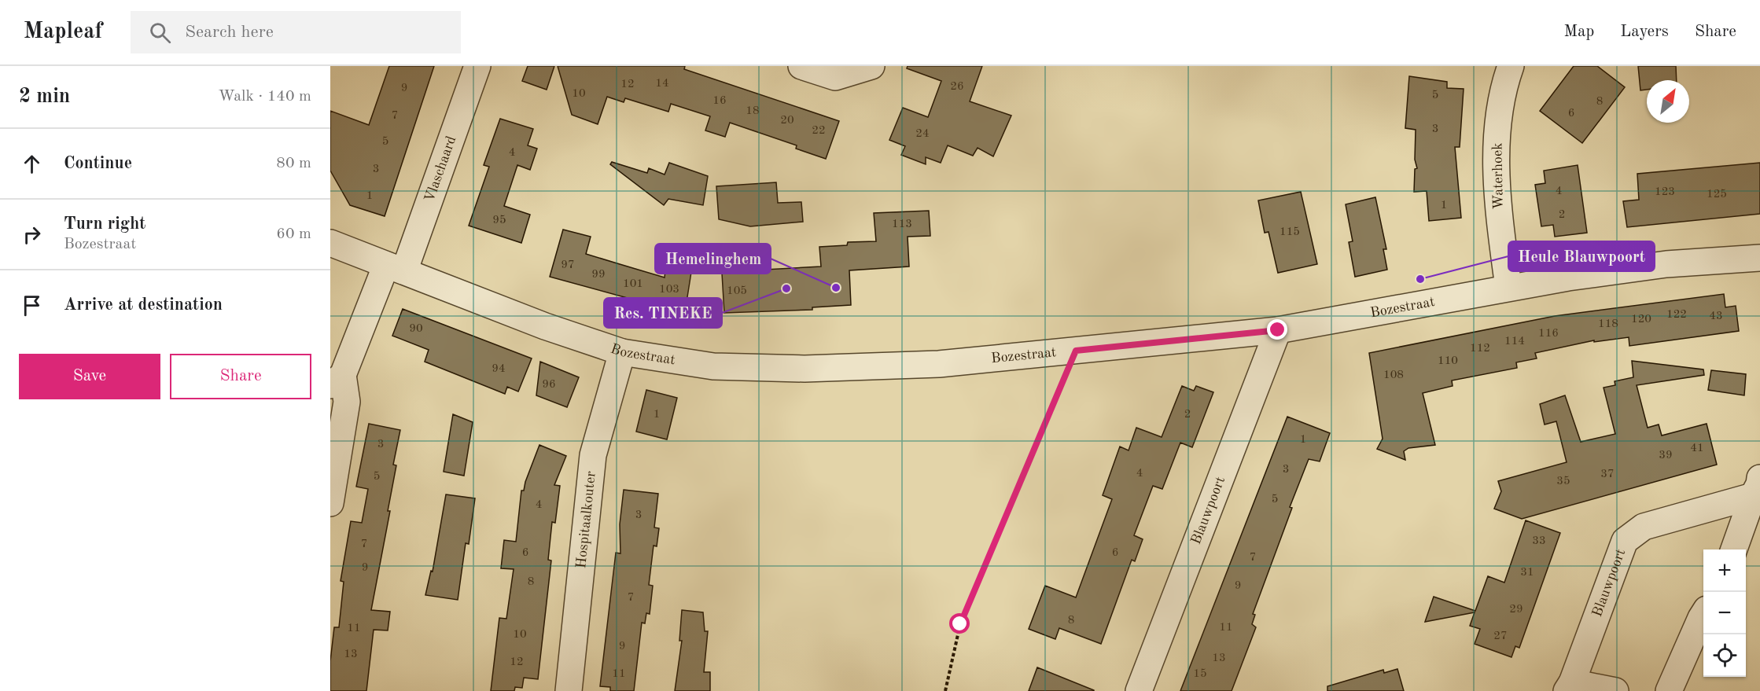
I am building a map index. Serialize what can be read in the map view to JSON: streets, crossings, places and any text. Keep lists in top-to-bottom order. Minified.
{"streets":{"street":["Vlaschaard","Waterhoek","Bozestraat","Blauwpoort","Hospitaalkouter"]},"crossings":[["Vlaschaard","Bozestraat"],["Waterhoek","Bozestraat"],["Bozestraat","Blauwpoort"],["Bozestraat","Hospitaalkouter"]],"places":["Heule Blauwpoort","Hemelinghem","Res. TINEKE"],"house_numbers":["14","12","26","9","10","5","16","8","18","6","7","20","3","22","24","5","4","3","4","123","125","1","1","2","95","113","115","97","99","101","103","105","122","43","120","118","90","116","114","112","110","94","108","96","1","2","1","3","41","39","3","4","37","5","35","5","4","3","33","7","6","6","7","9","31","8","9","7","29","8","11","11","10","27","9","13","13","12","11","15"],"north":"top right","page":{"header":"Mapleaf","search":"Search here","nav":["Map","Layers","Share"],"heading":["2 min","Walk · 140 m"],"list":[["Continue","80 m"],["Turn right","Bozestraat","60 m"],"Arrive at destination"],"buttons":["Save","Share"],"map_buttons":["+","−"]}}
